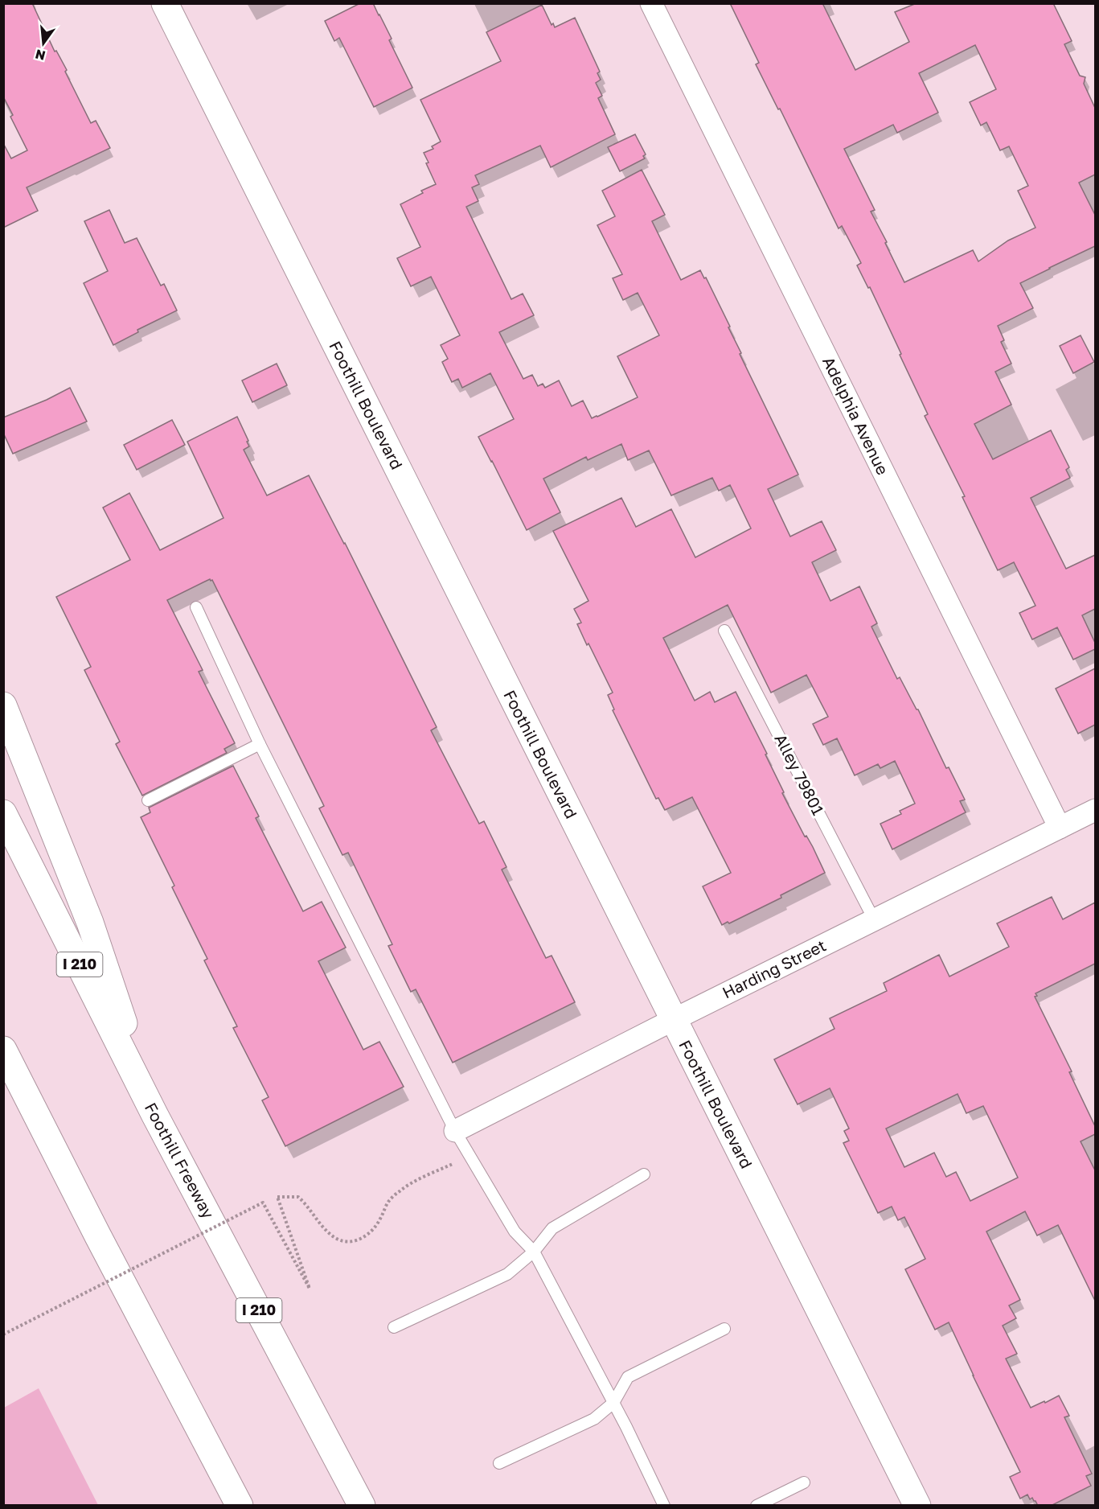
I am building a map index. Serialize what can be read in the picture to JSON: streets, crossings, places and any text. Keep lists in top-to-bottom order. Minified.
{"streets":{"main road":["Foothill Boulevard","I 210","Foothill Freeway"],"street":["Adelphia Avenue","Harding Street"],"lane":["Alley 79801"]},"crossings":[["Foothill Boulevard","Harding Street"],["Adelphia Avenue","Harding Street"],["Alley 79801","Harding Street"]],"north":"bottom"}
